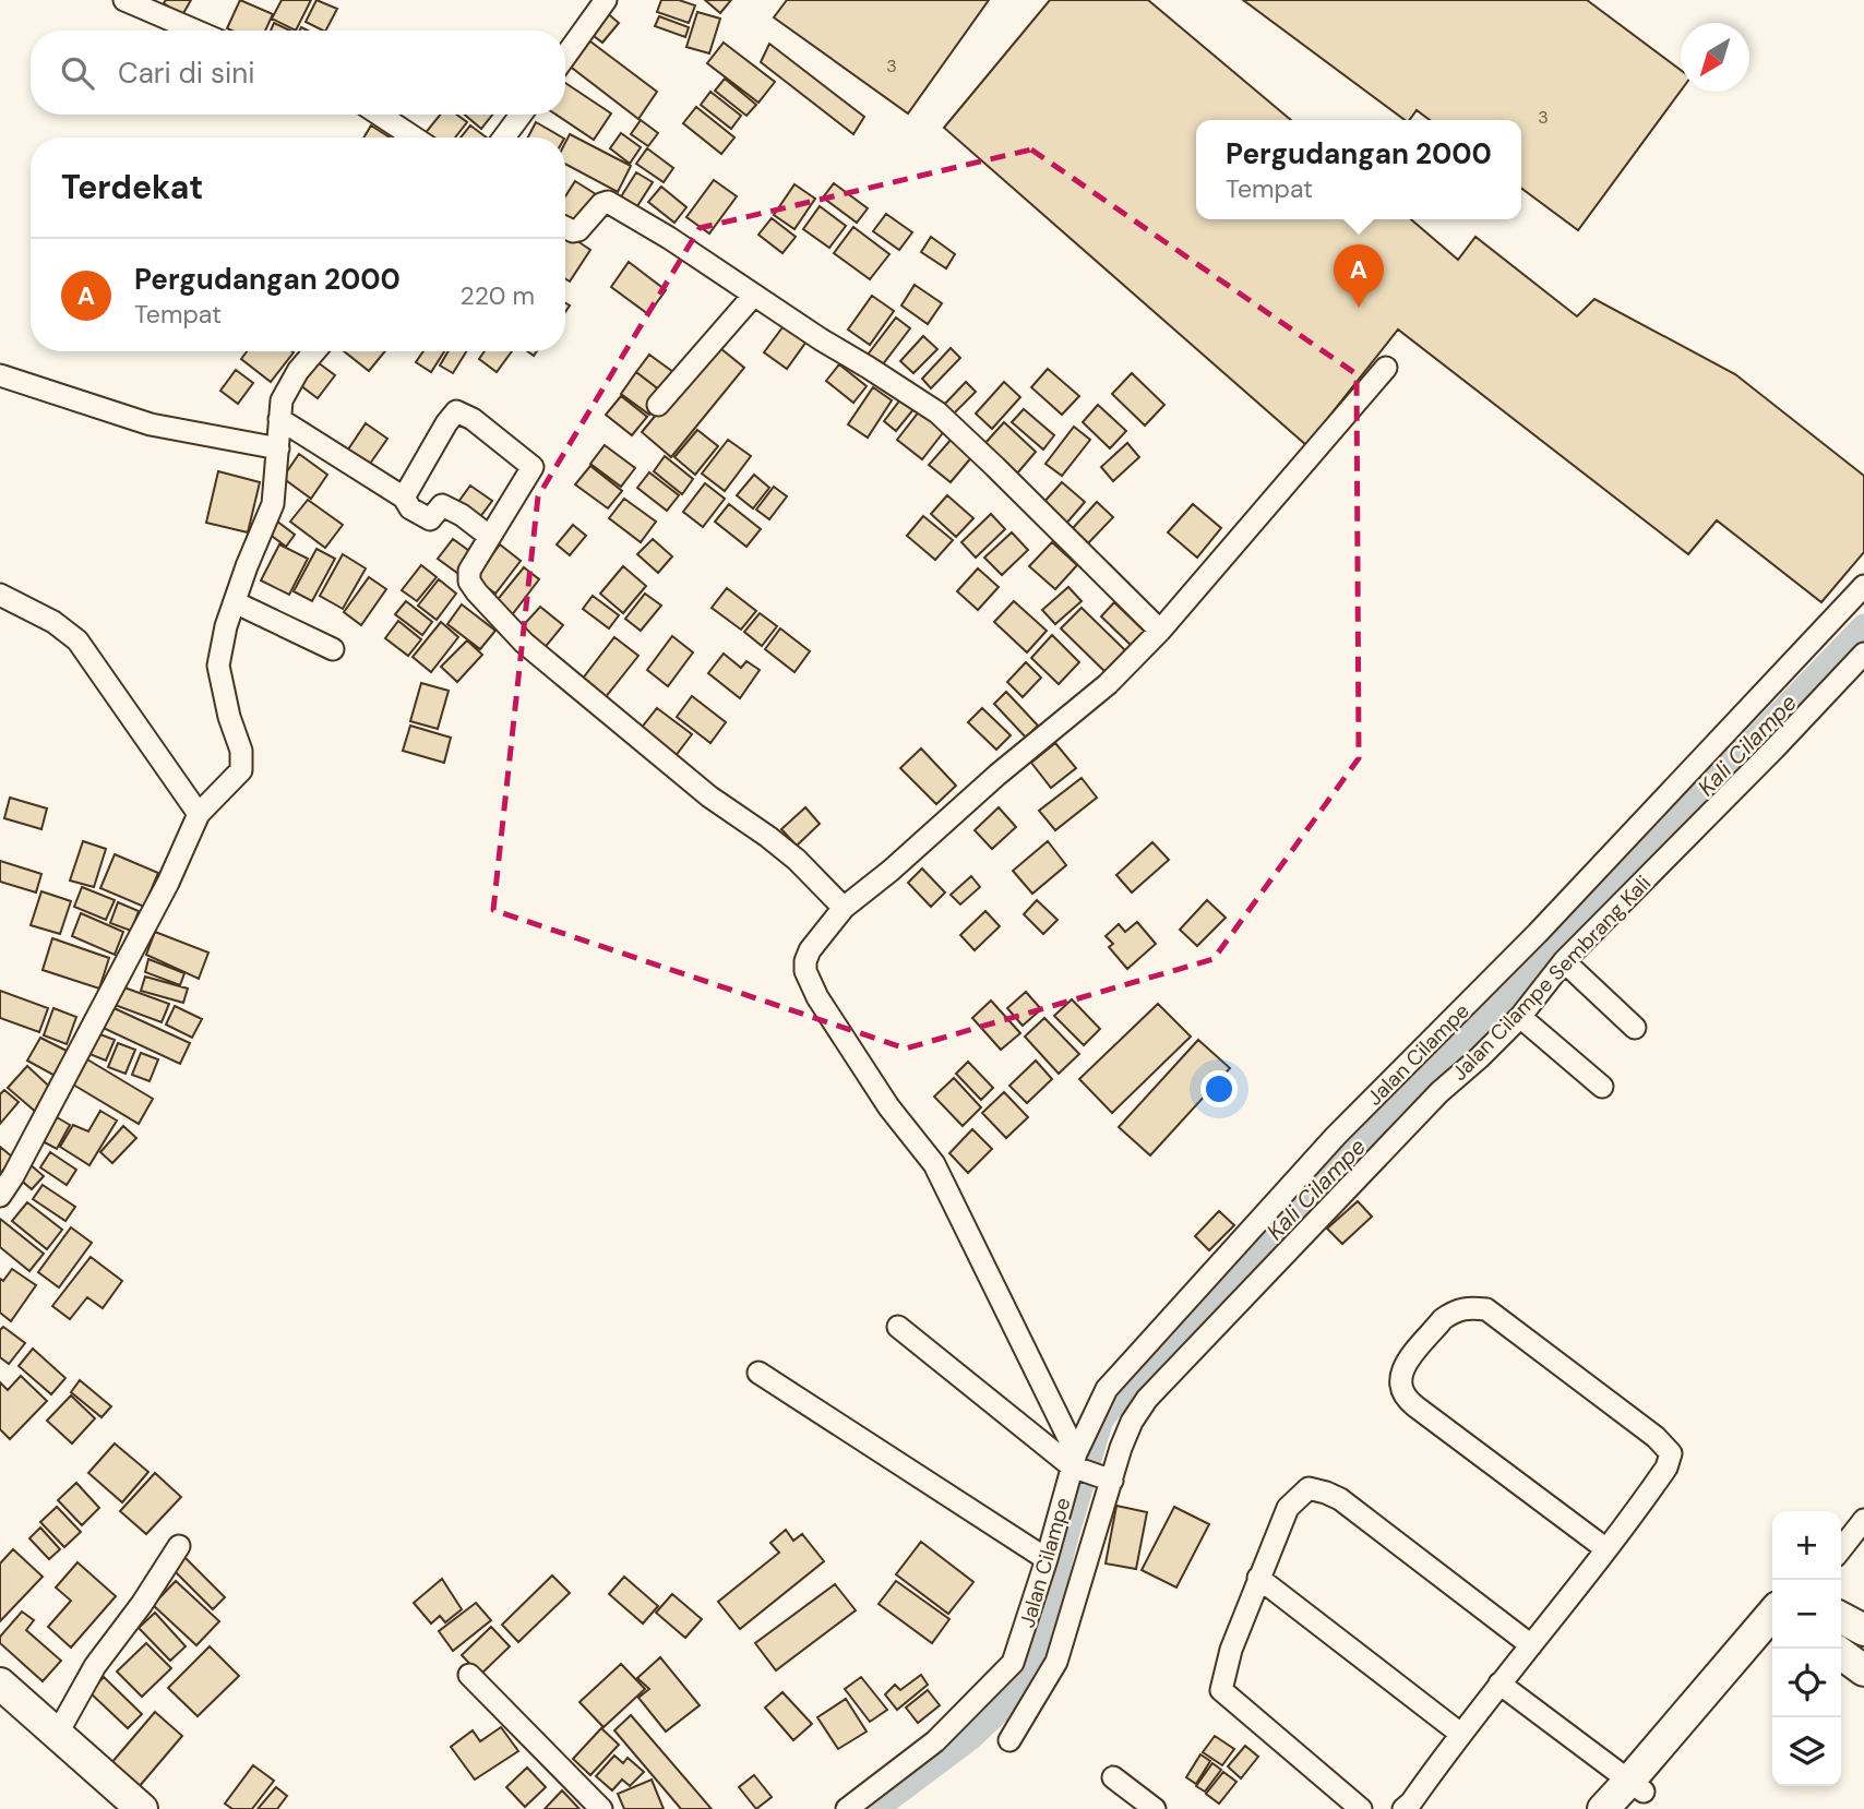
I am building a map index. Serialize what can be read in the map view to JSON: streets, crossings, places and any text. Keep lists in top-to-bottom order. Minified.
{"streets":{"street":["Jalan Cilampe Sembrang Kali","Jalan Cilampe"]},"water":["Kali Cilampe"],"house_numbers":["3","3"],"north":"bottom left","page":{"search":"Cari di sini","popup":["Pergudangan 2000","Tempat"],"heading":"Terdekat","list":[{"mark":"A","name":"Pergudangan 2000","note":"Tempat","value":"220 m"}],"pins":"A","map_buttons":["+","−"]}}
